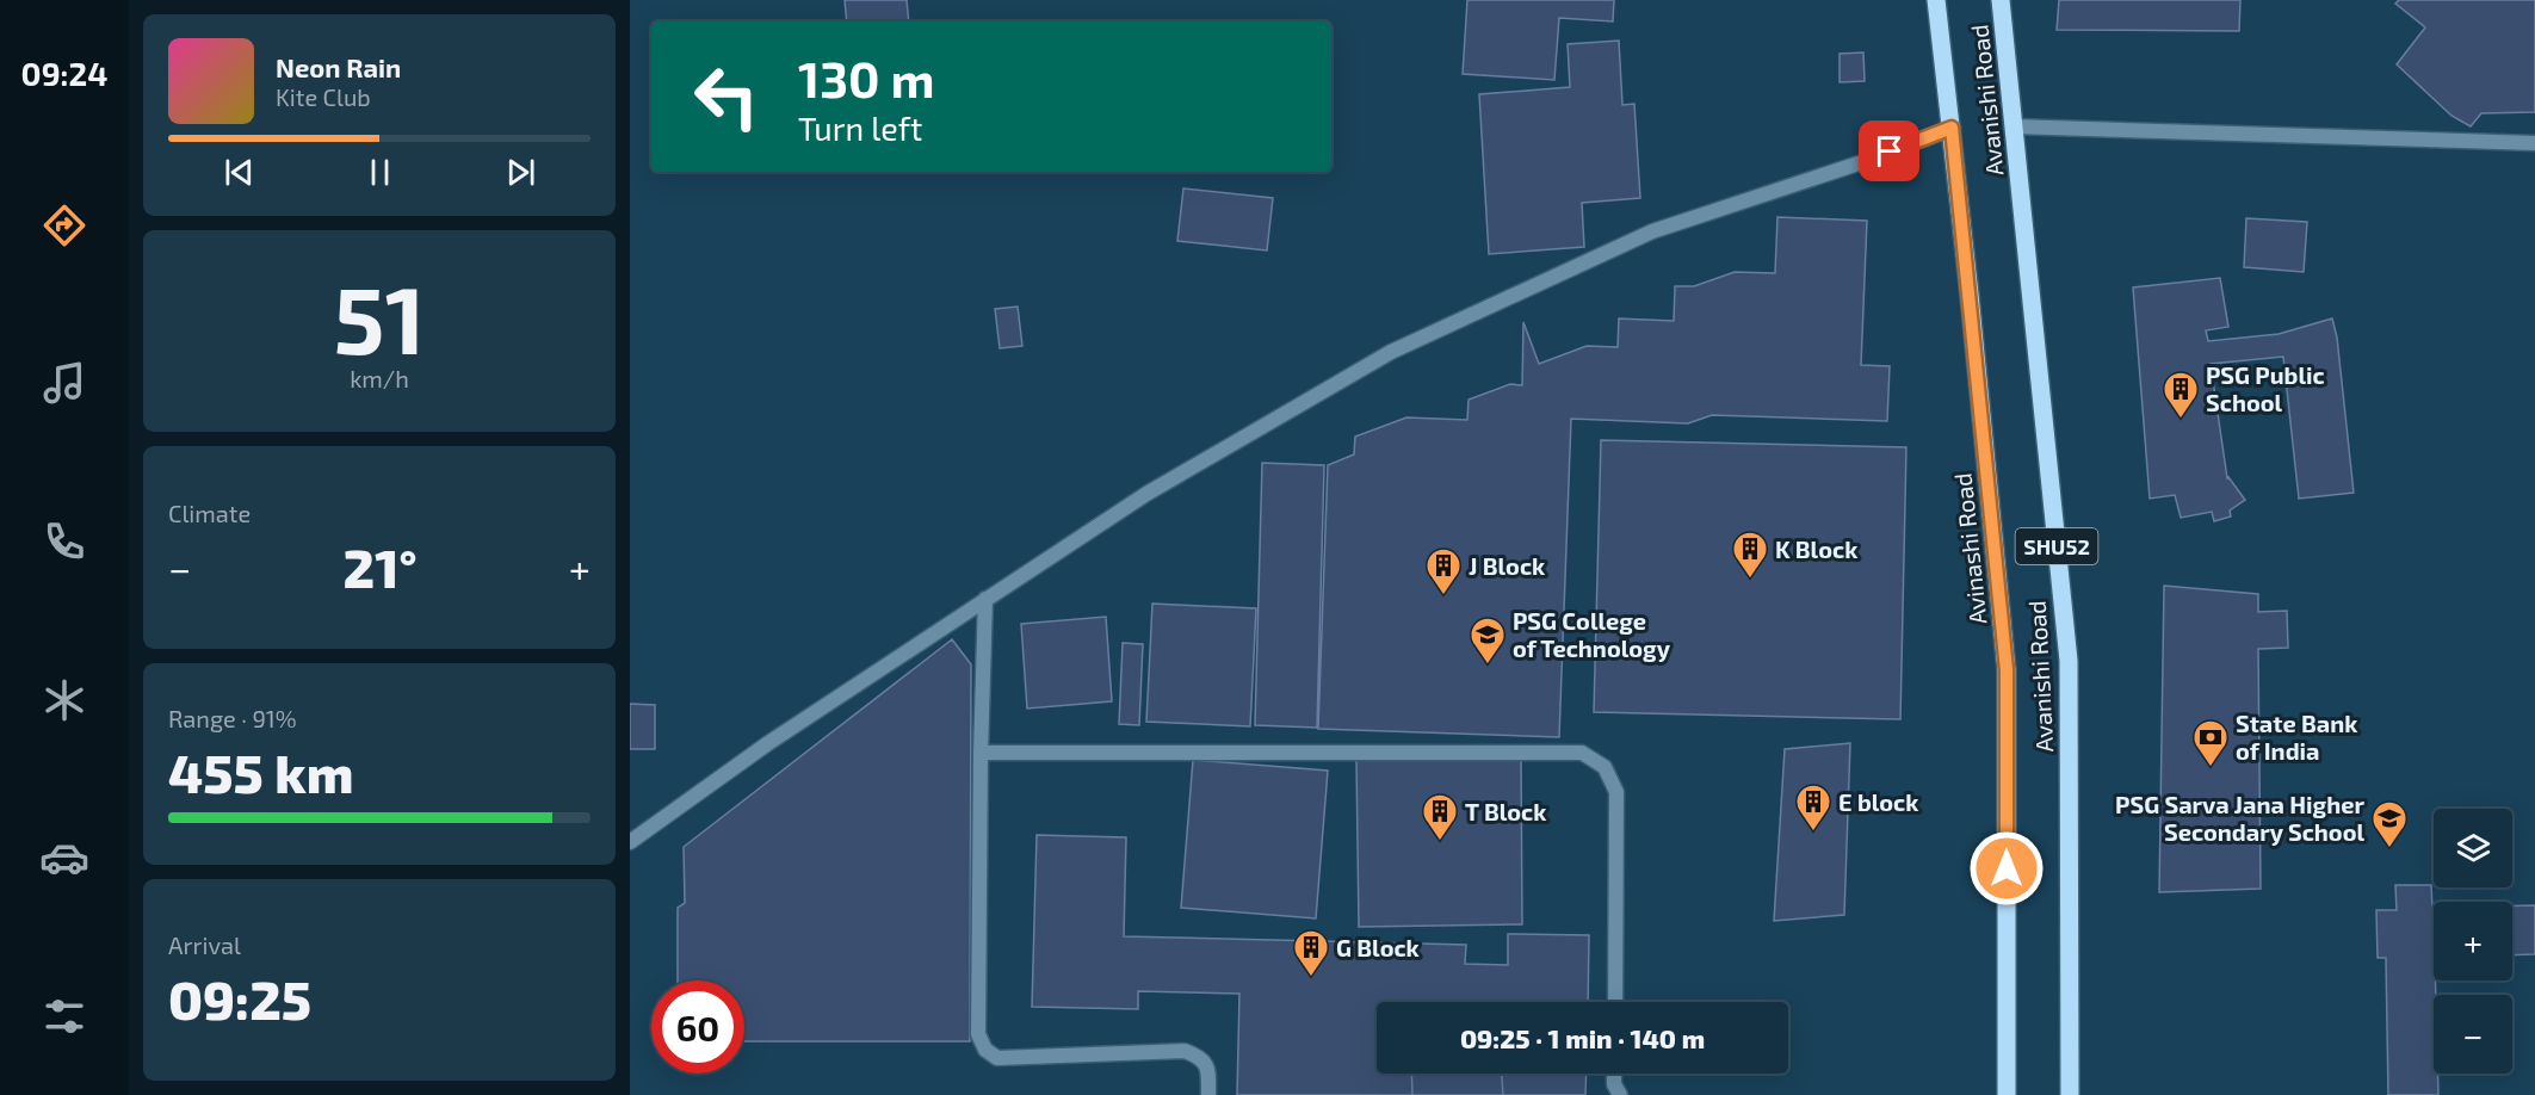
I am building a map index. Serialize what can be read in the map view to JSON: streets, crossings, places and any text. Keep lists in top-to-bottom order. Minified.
{"streets":{"main road":["Avanishi Road","SHU52","Avinashi Road"]},"places":{"building":["PSG Public School","K Block","J Block","E block","T Block","G Block"],"school or university":["PSG College of Technology","PSG Sarva Jana Higher Secondary School"],"bank":["State Bank of India"]},"page":{"tabs":"09:24","turn":["130 m","Turn left"],"song":["Neon Rain","Kite Club"],"tile":[["51","km/h"],"Climate",["Range · 91%","455 km"],["Arrival","09:25"]],"heat":["−","21°","+"],"map_buttons":["+","−"],"limit":"60","trip":"09:25 · 1 min · 140 m"}}
